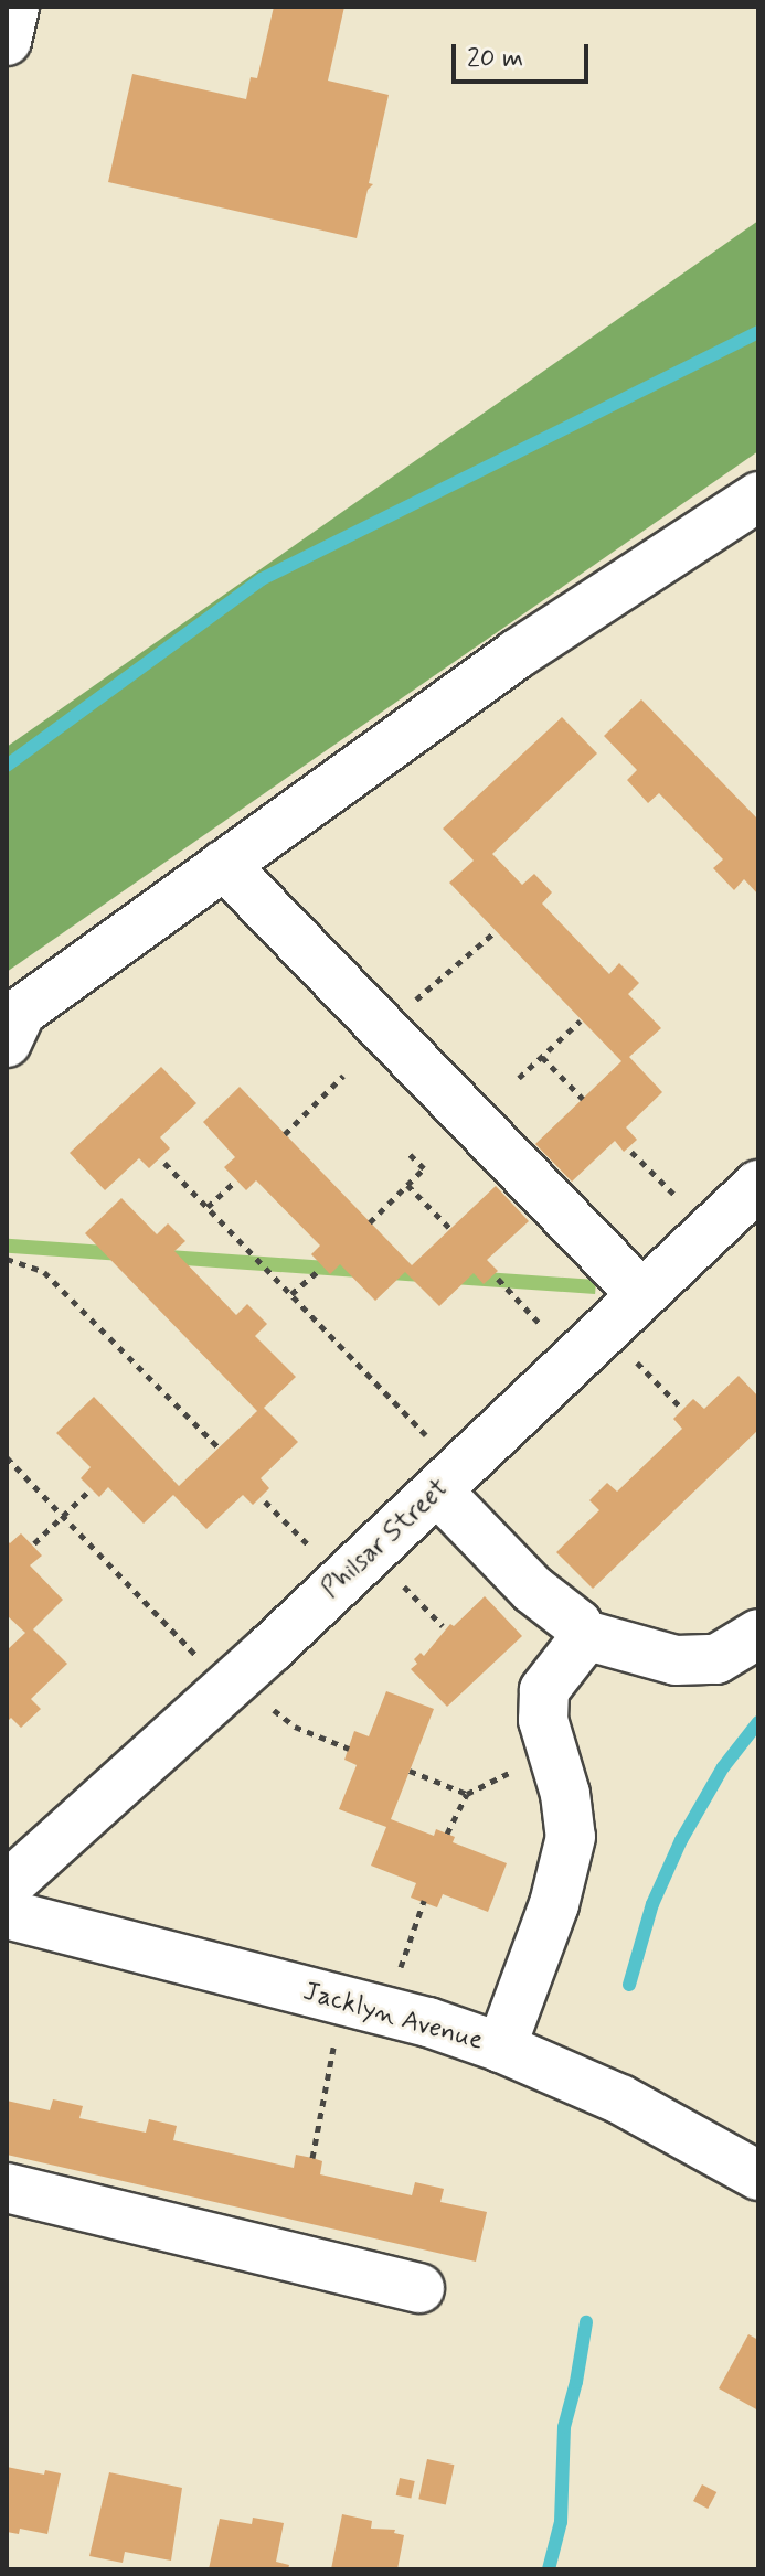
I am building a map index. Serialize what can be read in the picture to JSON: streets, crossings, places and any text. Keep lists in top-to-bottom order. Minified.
{"streets":{"street":["Philsar Street","Jacklyn Avenue"]},"crossings":[["Philsar Street","Jacklyn Avenue"]],"scale_bar":"20 m"}
